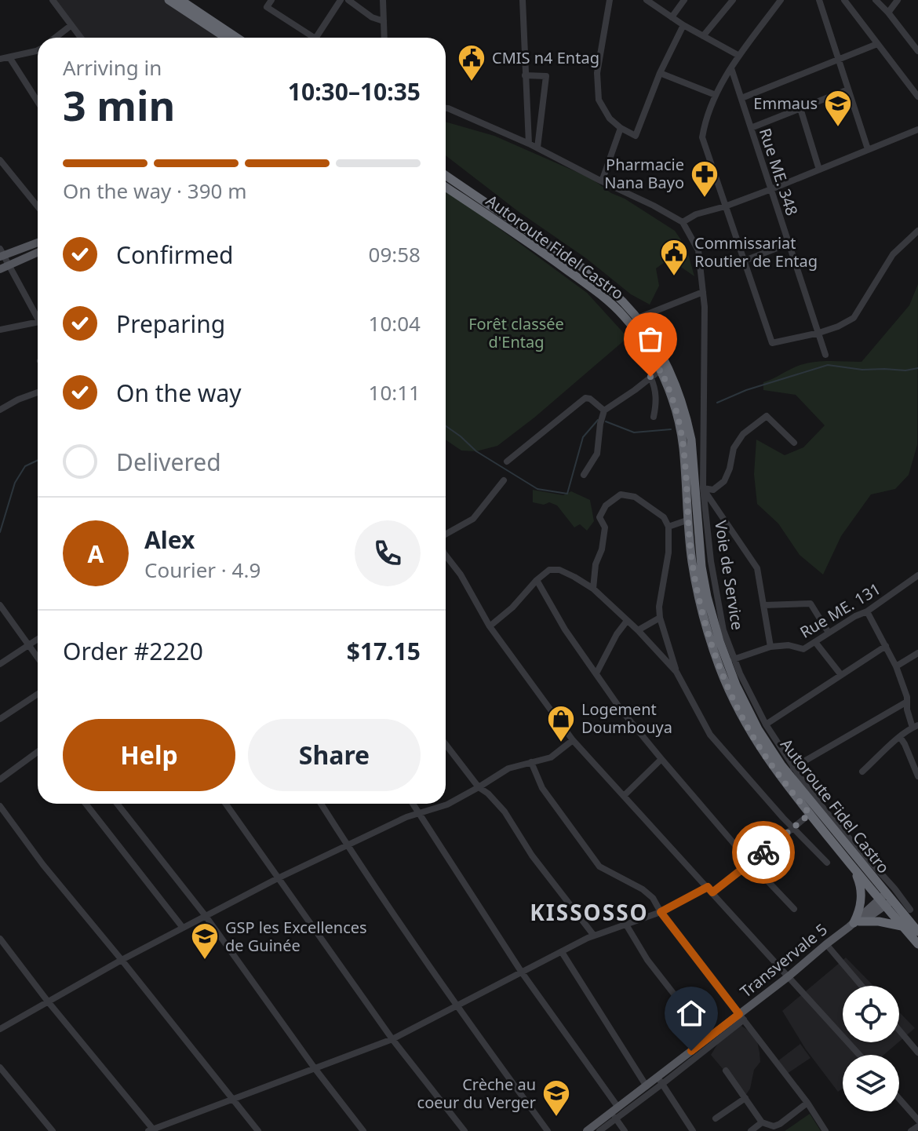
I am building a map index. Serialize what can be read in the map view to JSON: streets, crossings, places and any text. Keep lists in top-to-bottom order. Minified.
{"streets":{"highway":["Autoroute Fidel Castro"],"main road":["Transvervale 5"],"street":["Rue ME. 348","Voie de Service","Rue ME. 131"]},"crossings":[["Autoroute Fidel Castro","Voie de Service"],["Autoroute Fidel Castro","Transvervale 5"]],"districts":["KISSOSSO"],"parks":["Forêt classée d'Entag"],"places":{"public building":["CMIS n4 Entag","Commissariat Routier de Entag"],"school or university":["Emmaus","GSP les Excellences de Guinée","Crèche au coeur du Verger"],"pharmacy":["Pharmacie Nana Bayo"],"shop":["Logement Doumbouya"]},"page":{"heading":["3 min","Arriving in","10:30–10:35"],"panel":["Alex","Courier · 4.9","Order #2220","$17.15"],"bar":"On the way · 390 m","list":[["Confirmed","09:58"],["Preparing","10:04"],["On the way","10:11"],"Delivered"],"round":"A","buttons":["Help","Share"]}}
